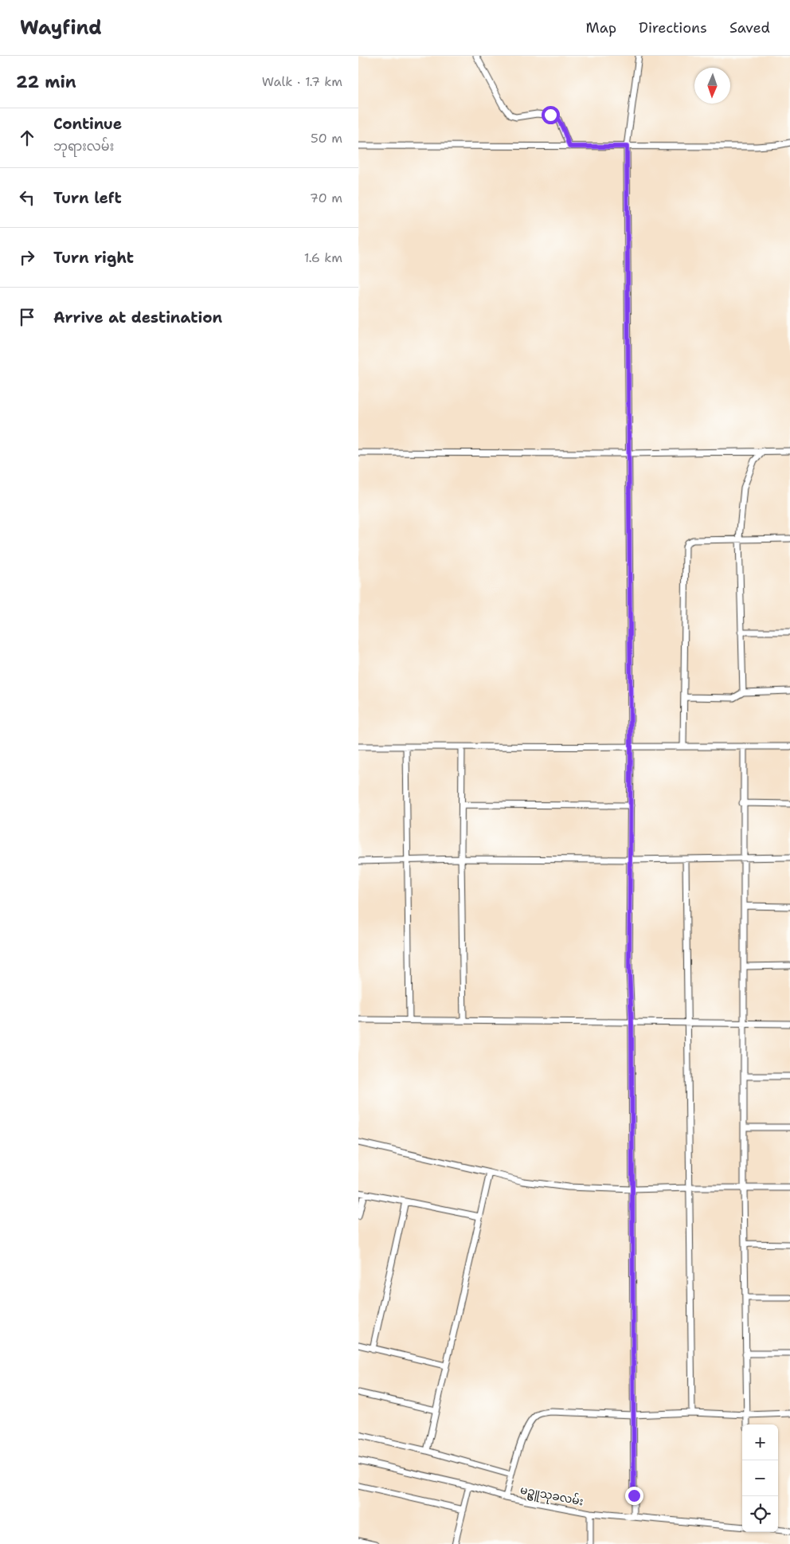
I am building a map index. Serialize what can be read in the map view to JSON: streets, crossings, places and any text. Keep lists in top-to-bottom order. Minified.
{"streets":{"street":["မဥ္ဇူသုခလမ်း"]},"north":"bottom","page":{"header":"Wayfind","nav":["Map","Directions","Saved"],"heading":["22 min","Walk · 1.7 km"],"list":[["Continue","ဘုရားလမ်း","50 m"],["Turn left","70 m"],["Turn right","1.6 km"],"Arrive at destination"],"map_buttons":["+","−"]}}
